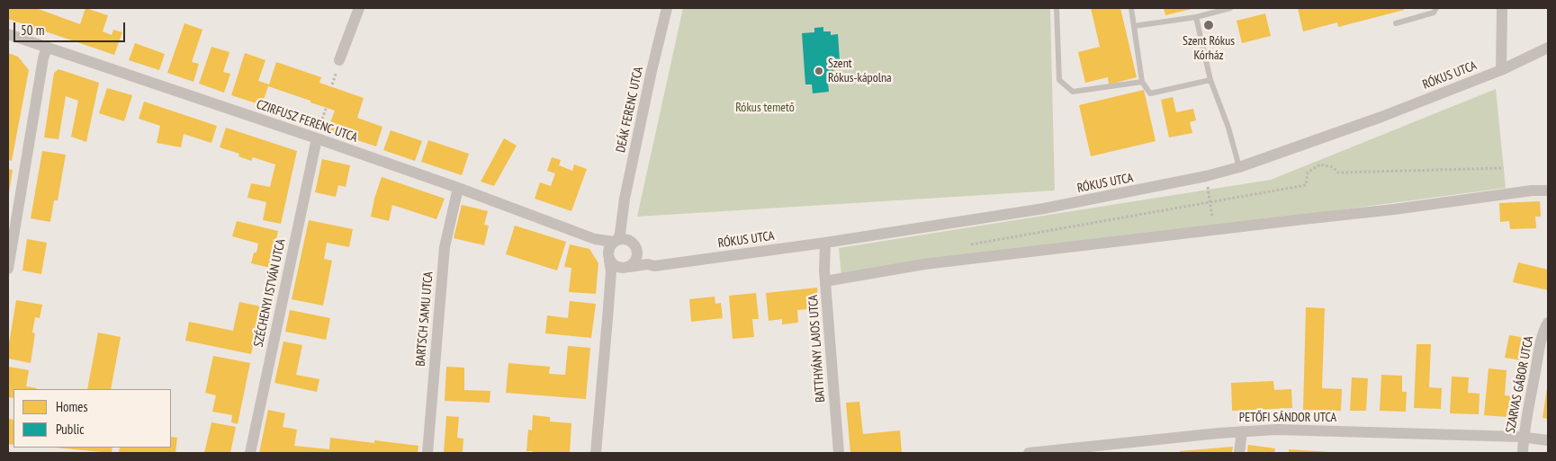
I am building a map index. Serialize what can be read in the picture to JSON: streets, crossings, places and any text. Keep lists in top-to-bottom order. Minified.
{"streets":{"street":["RÓKUS UTCA","DEÁK FERENC UTCA","CZIRFUSZ FERENC UTCA","SZÉCHENYI ISTVÁN UTCA","BARTSCH SAMU UTCA","BATTHYÁNY LAJOS UTCA","SZARVAS GÁBOR UTCA","PETŐFI SÁNDOR UTCA"]},"crossings":[["RÓKUS UTCA","DEÁK FERENC UTCA"],["RÓKUS UTCA","CZIRFUSZ FERENC UTCA"],["RÓKUS UTCA","BATTHYÁNY LAJOS UTCA"],["DEÁK FERENC UTCA","CZIRFUSZ FERENC UTCA"],["CZIRFUSZ FERENC UTCA","SZÉCHENYI ISTVÁN UTCA"],["CZIRFUSZ FERENC UTCA","BARTSCH SAMU UTCA"],["SZARVAS GÁBOR UTCA","PETŐFI SÁNDOR UTCA"]],"parks":["Rókus temető"],"places":["Szent Rókus Kórház","Szent Rókus-kápolna"],"legend":["Homes","Public"],"scale_bar":"50 m"}
